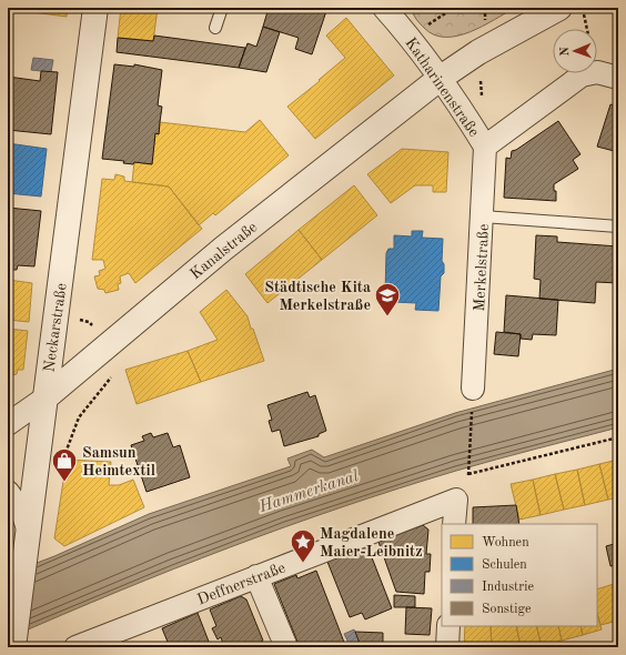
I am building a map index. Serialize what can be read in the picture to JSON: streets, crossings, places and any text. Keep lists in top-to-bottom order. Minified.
{"streets":{"street":["Katharinenstraße","Kanalstraße","Merkelstraße","Neckarstraße","Deffnerstraße"]},"crossings":[["Katharinenstraße","Kanalstraße"],["Katharinenstraße","Merkelstraße"],["Kanalstraße","Neckarstraße"]],"water":["Hammerkanal"],"places":{"school or university":["Städtische Kita Merkelstraße"],"shop":["Samsun Heimtextil"],"place":["Magdalene Maier-Leibnitz"]},"legend":["Wohnen","Schulen","Industrie","Sonstige"],"north":"left"}
